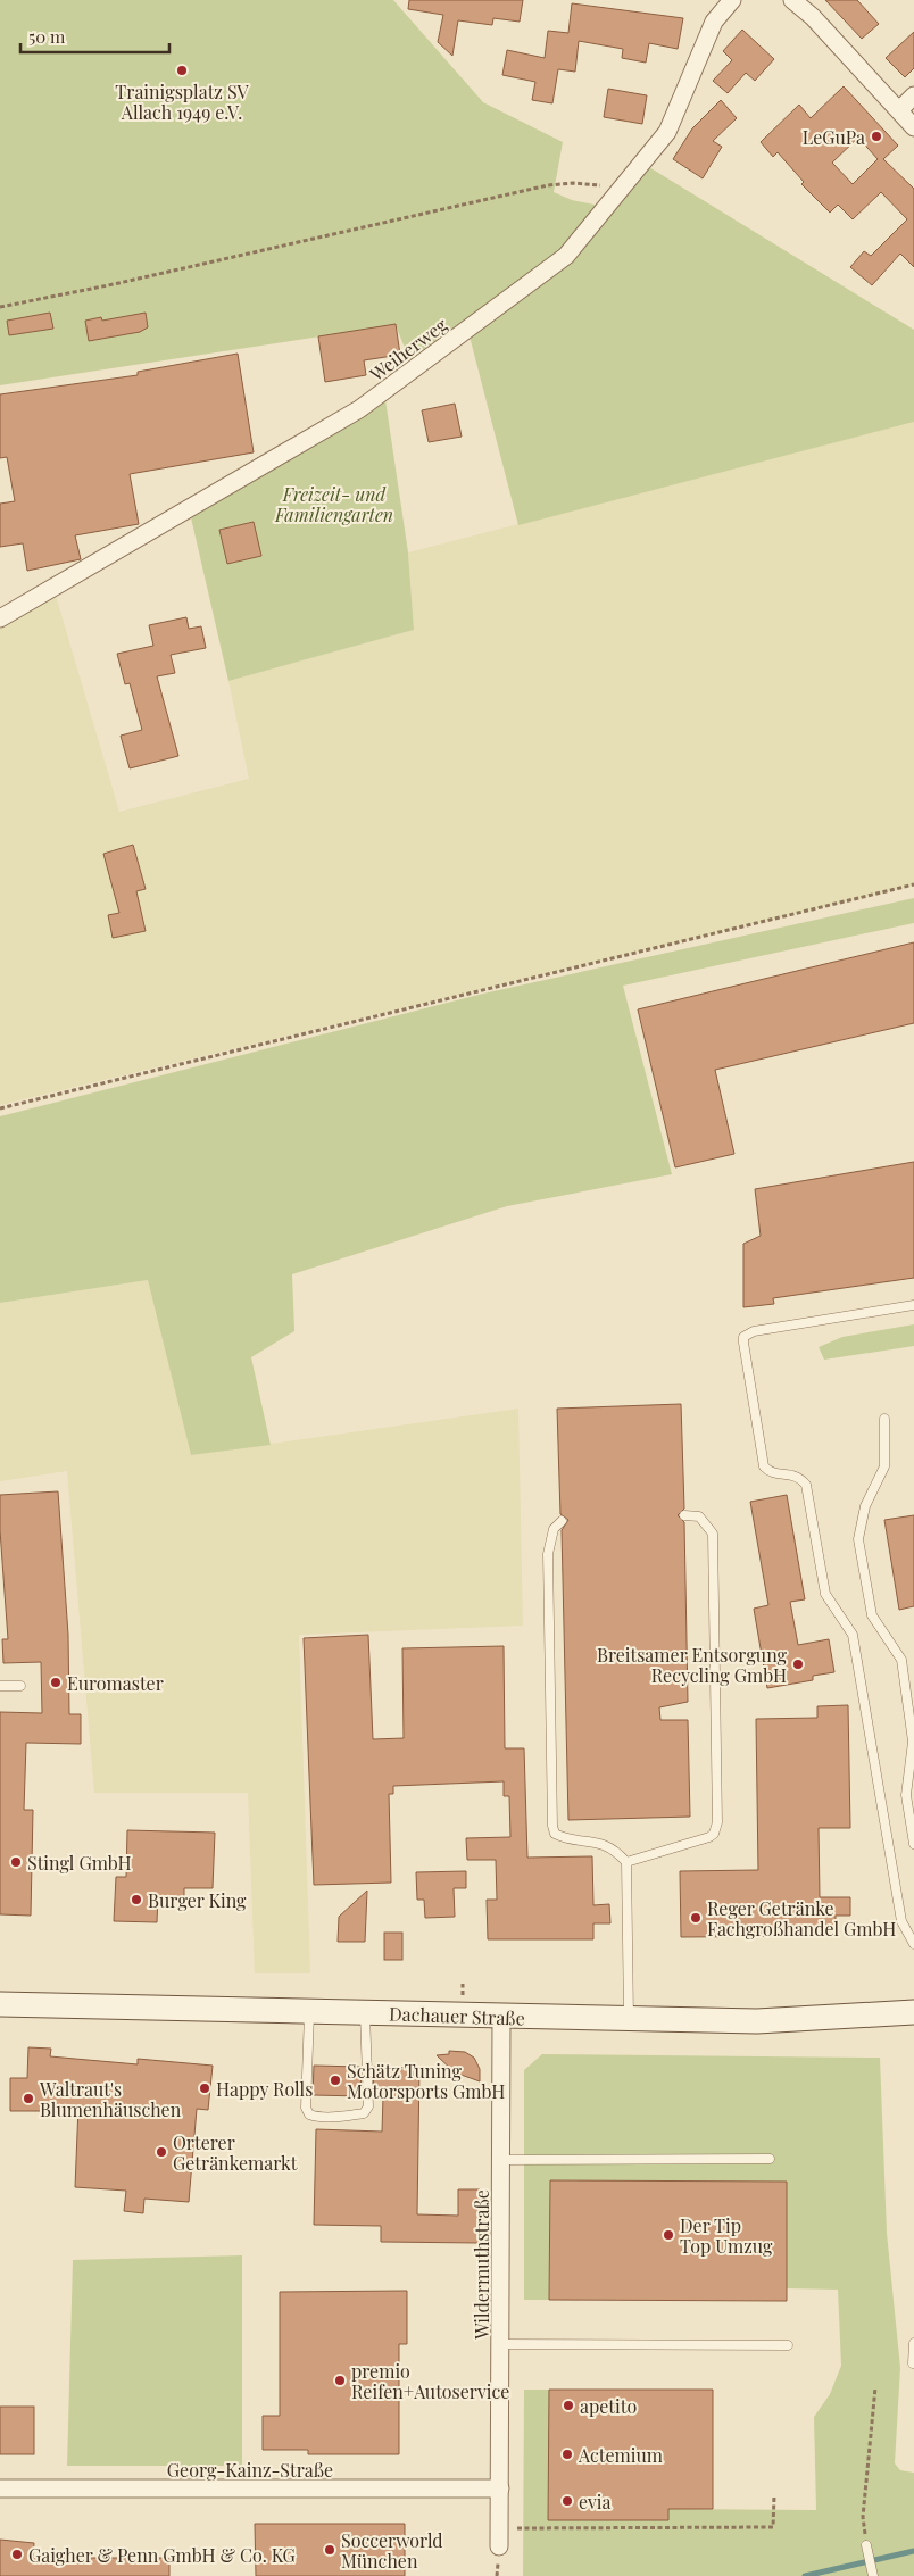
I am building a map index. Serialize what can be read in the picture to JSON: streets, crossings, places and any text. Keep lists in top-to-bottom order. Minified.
{"streets":{"main road":["Dachauer Straße"],"street":["Weiherweg","Wildermuthstraße","Georg-Kainz-Straße"]},"crossings":[["Dachauer Straße","Wildermuthstraße"],["Wildermuthstraße","Georg-Kainz-Straße"]],"parks":["Freizeit- und Familiengarten"],"places":["Trainigsplatz SV Allach 1949 e.V.","LeGuPa","Breitsamer Entsorgung Recycling GmbH","Euromaster","Stingl GmbH","Burger King","Reger Getränke Fachgroßhandel GmbH","Schätz Tuning Motorsports GmbH","Happy Rolls","Waltraut's Blumenhäuschen","Orterer Getränkemarkt","Der Tip Top Umzug","premio Reifen+Autoservice","apetito","Actemium","evia","Soccerworld München","Gaigher & Penn GmbH & Co. KG"],"scale_bar":"50 m"}
